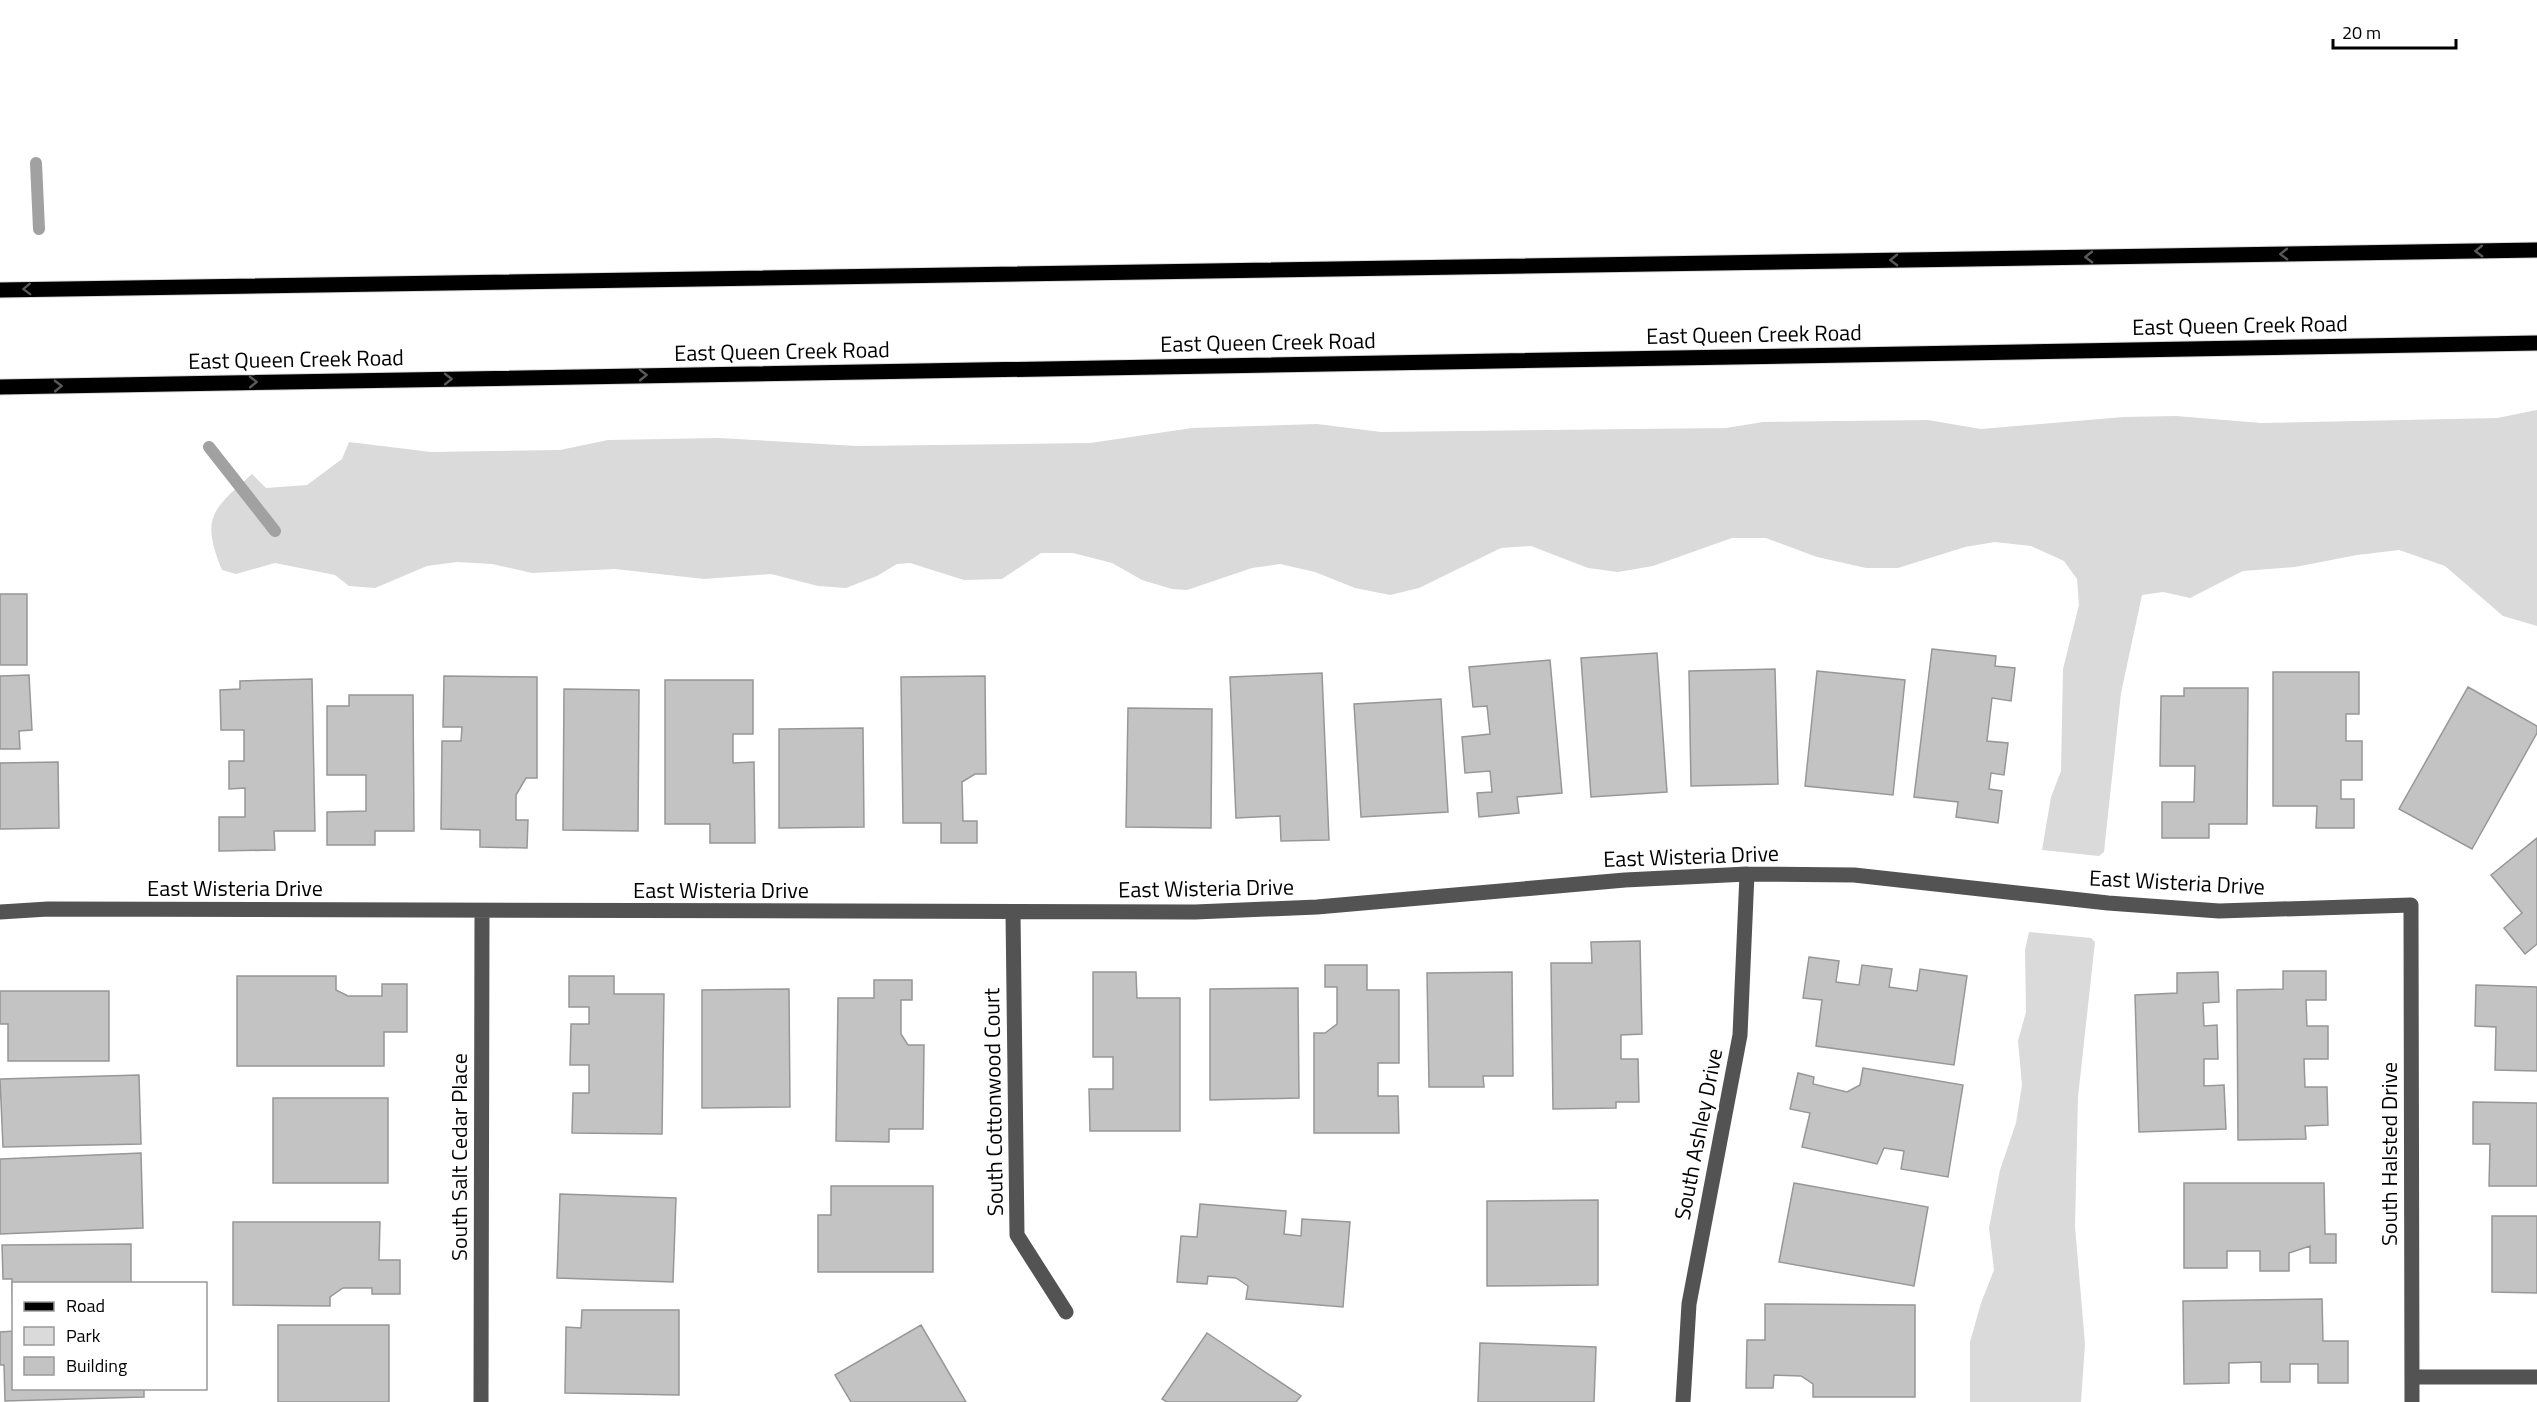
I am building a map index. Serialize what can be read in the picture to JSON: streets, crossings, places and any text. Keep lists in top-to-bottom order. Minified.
{"streets":{"main road":["East Queen Creek Road"],"street":["East Wisteria Drive","South Cottonwood Court","South Ashley Drive","South Halsted Drive","South Salt Cedar Place"]},"crossings":[["East Wisteria Drive","South Cottonwood Court"],["East Wisteria Drive","South Ashley Drive"],["East Wisteria Drive","South Halsted Drive"],["East Wisteria Drive","South Salt Cedar Place"]],"legend":["Road","Park","Building"],"scale_bar":"20 m"}
